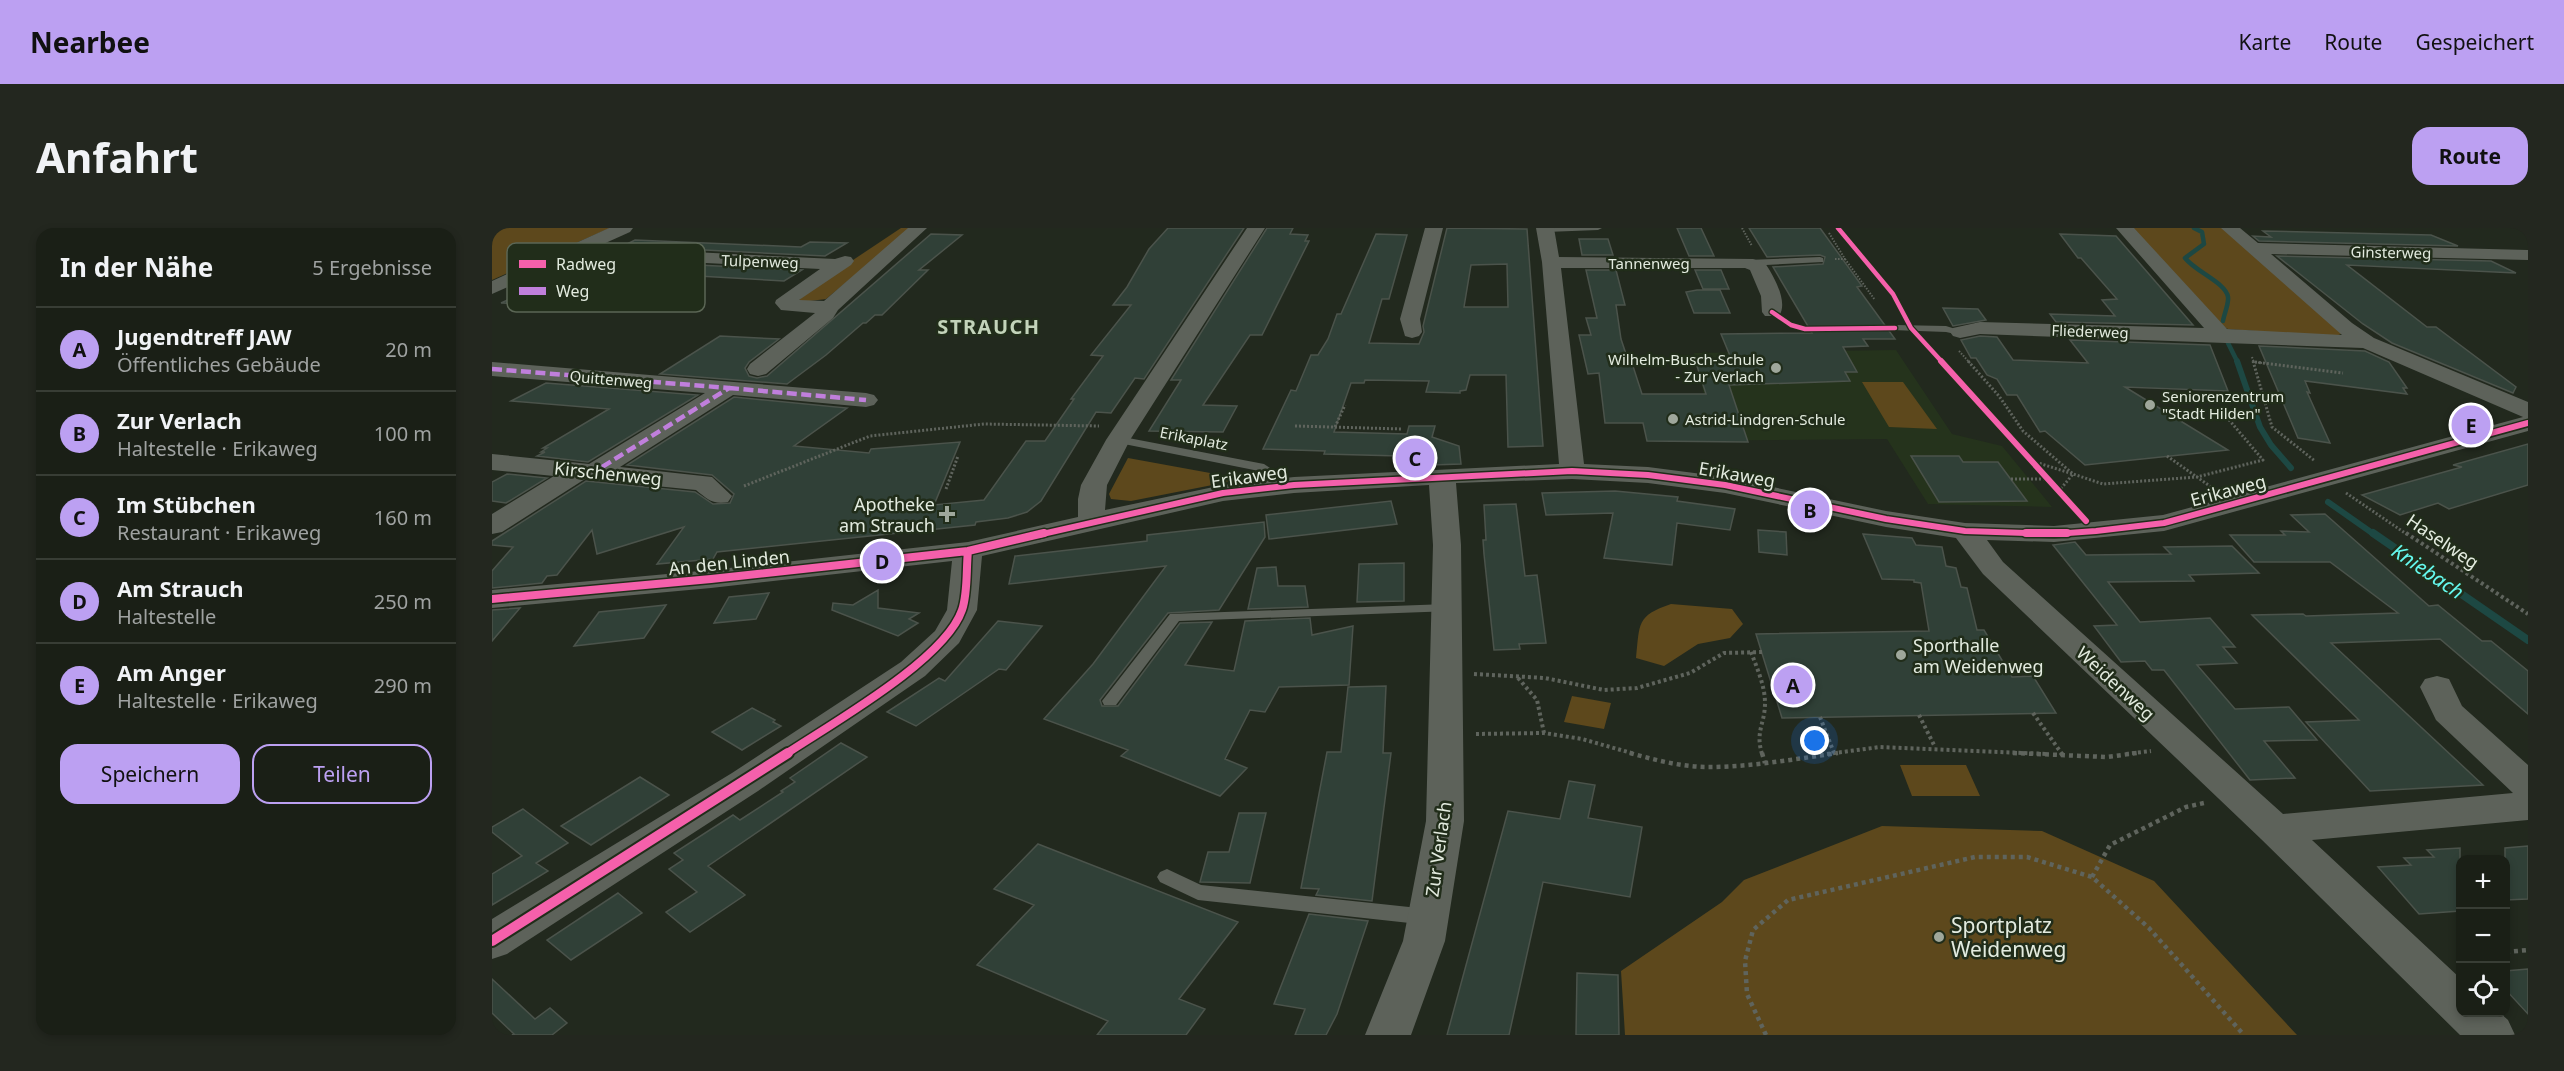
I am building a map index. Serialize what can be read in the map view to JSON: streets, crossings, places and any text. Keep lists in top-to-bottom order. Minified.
{"streets":{"street":["Ginsterweg","Tulpenweg","Tannenweg","Fliederweg","Quittenweg","Kirschenweg","Erikaweg","An den Linden","Weidenweg","Zur Verlach"],"lane":["Erikaplatz"],"path":["Haselweg"]},"crossings":[["Erikaweg","An den Linden"],["Erikaweg","Weidenweg"],["Erikaweg","Zur Verlach"]],"districts":["STRAUCH"],"water":["Kniebach"],"places":{"other":["Wilhelm-Busch-Schule - Zur Verlach","Seniorenzentrum \"Stadt Hilden\"","Astrid-Lindgren-Schule","Sporthalle am Weidenweg","Sportplatz Weidenweg"],"health":["Apotheke am Strauch"]},"legend":["Radweg","Weg"],"page":{"header":"Nearbee","nav":["Karte","Route","Gespeichert"],"buttons":["Route",["Speichern","Teilen"]],"title":"Anfahrt","heading":["In der Nähe","5 Ergebnisse"],"list":[{"mark":"A","name":"Jugendtreff JAW","note":"Öffentliches Gebäude","value":"20 m"},{"mark":"B","name":"Zur Verlach","note":"Haltestelle · Erikaweg","value":"100 m"},{"mark":"C","name":"Im Stübchen","note":"Restaurant · Erikaweg","value":"160 m"},{"mark":"D","name":"Am Strauch","note":"Haltestelle","value":"250 m"},{"mark":"E","name":"Am Anger","note":"Haltestelle · Erikaweg","value":"290 m"}],"pins":["E","C","B","D","A"],"map_buttons":["+","−"]}}
